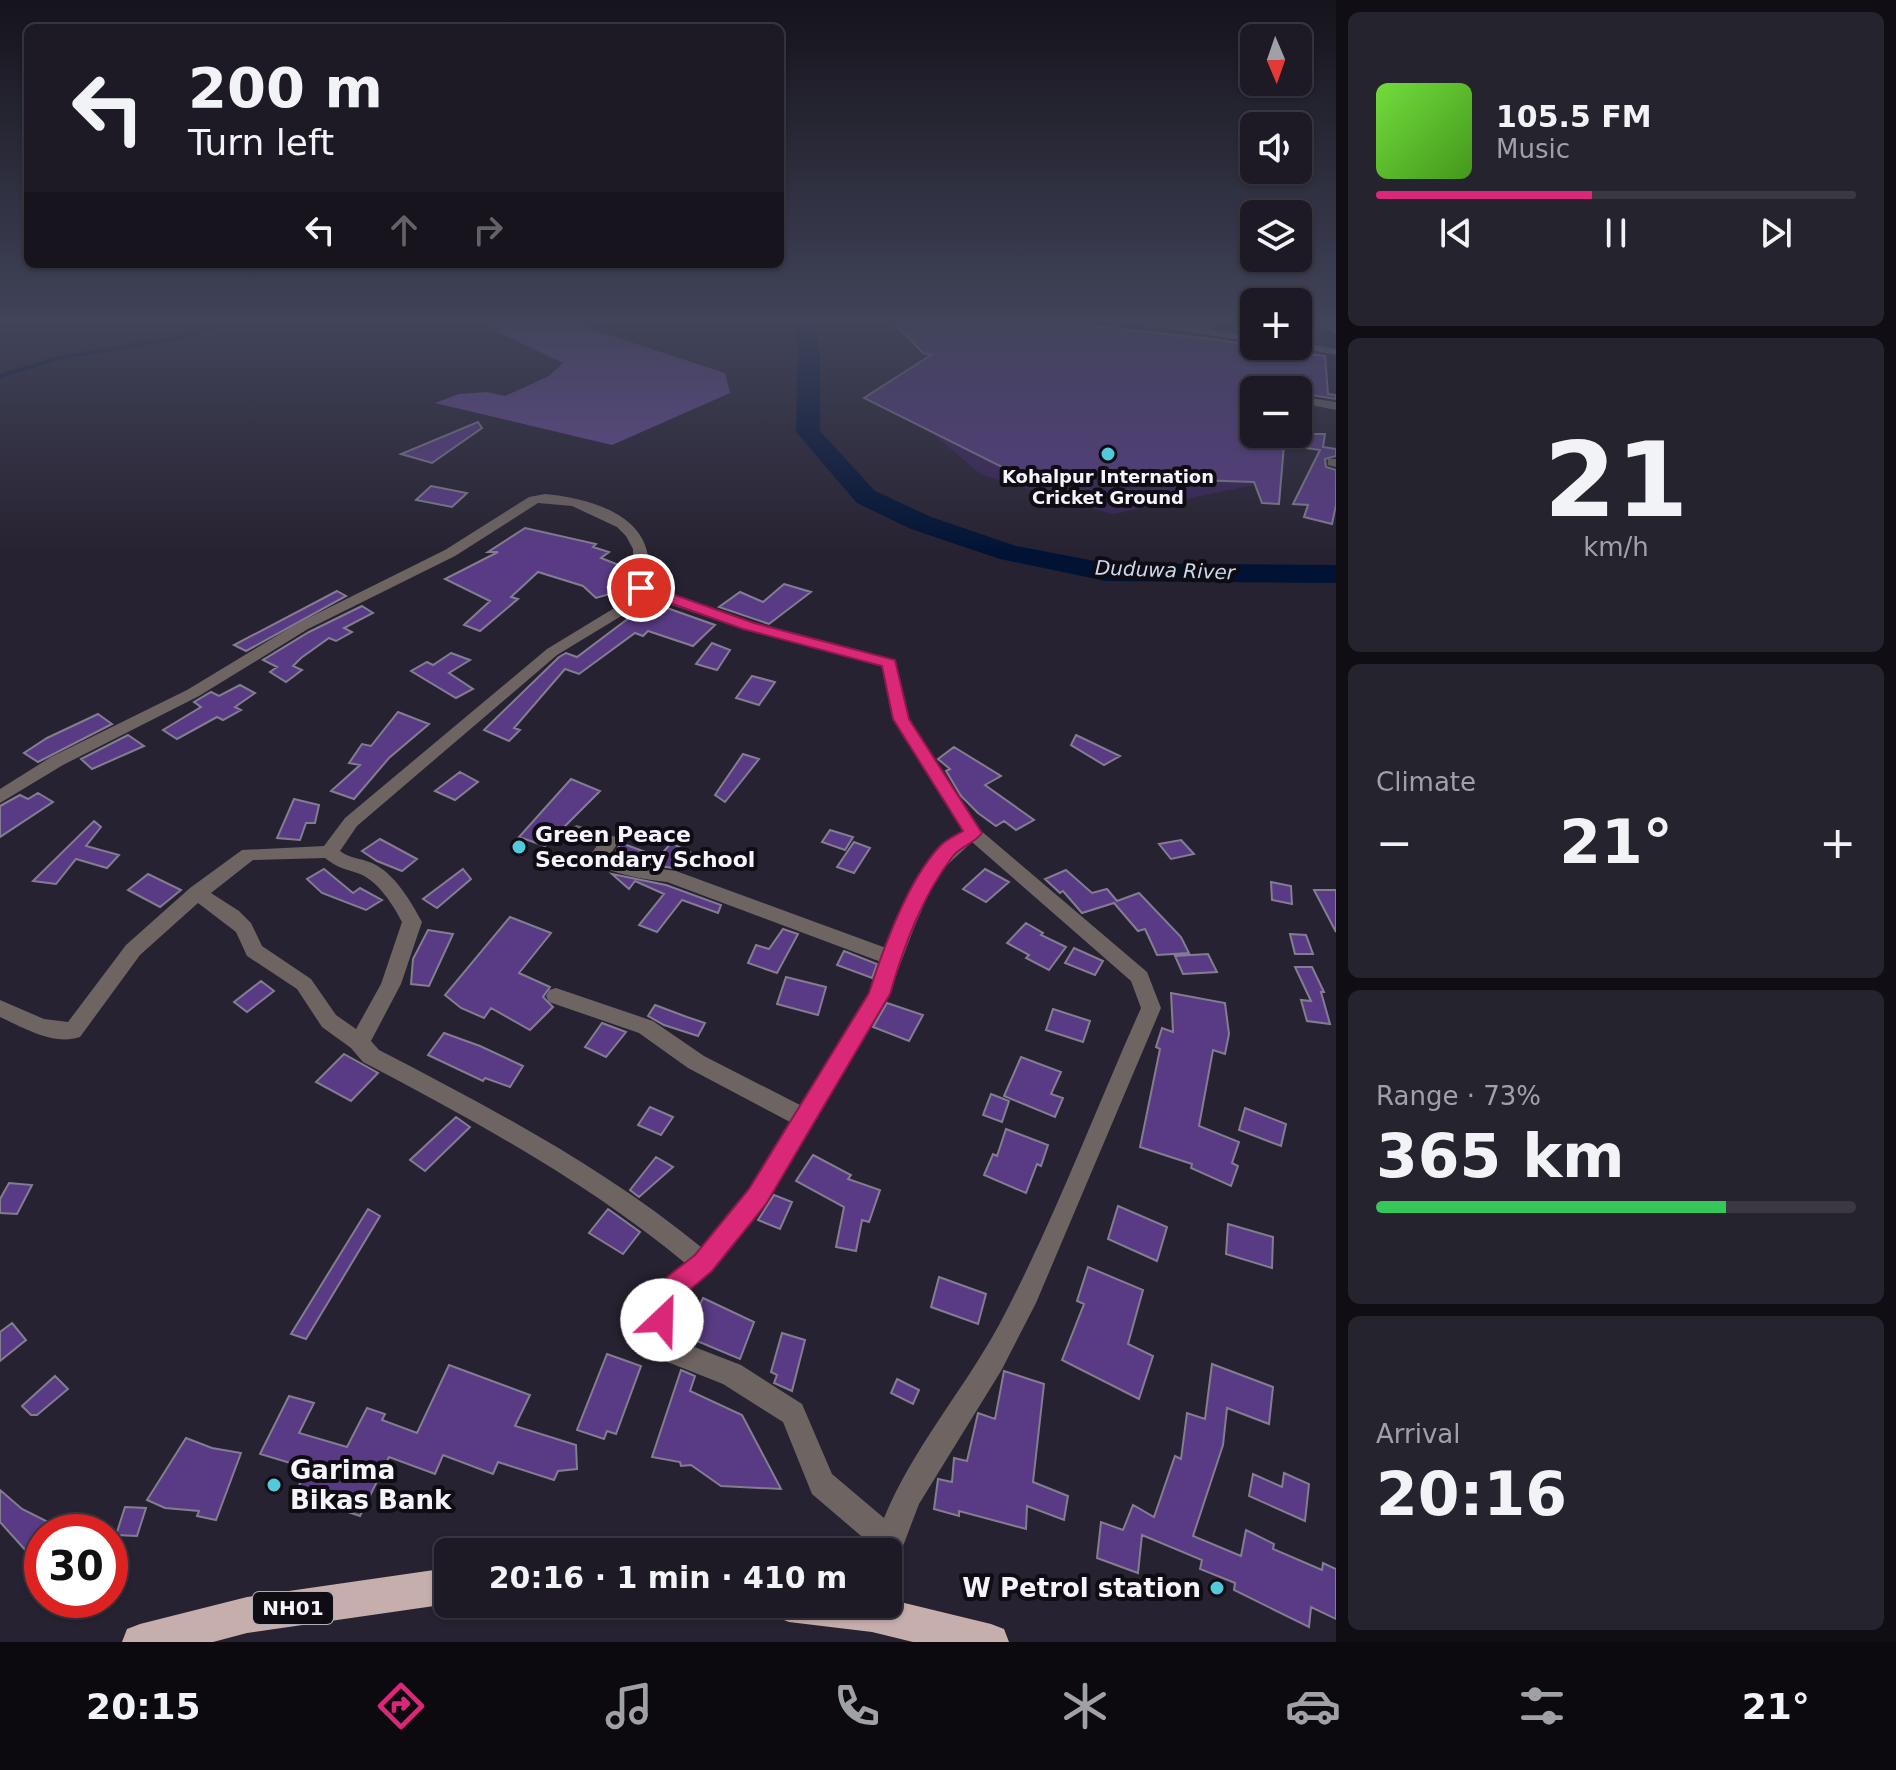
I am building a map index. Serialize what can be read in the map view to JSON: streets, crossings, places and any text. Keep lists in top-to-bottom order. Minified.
{"streets":{"highway":["NH01"]},"water":["Duduwa River"],"places":["Kohalpur Internation Cricket Ground","Green Peace Secondary School","Garima Bikas Bank","W Petrol station"],"north":"bottom","page":{"map_buttons":["+","−"],"turn":["200 m","Turn left"],"song":["105.5 FM","Music"],"tile":[["21","km/h"],"Climate",["Range · 73%","365 km"],["Arrival","20:16"]],"heat":["−","21°","+"],"limit":"30","trip":"20:16 · 1 min · 410 m","tabs":["20:15","21°"]}}
